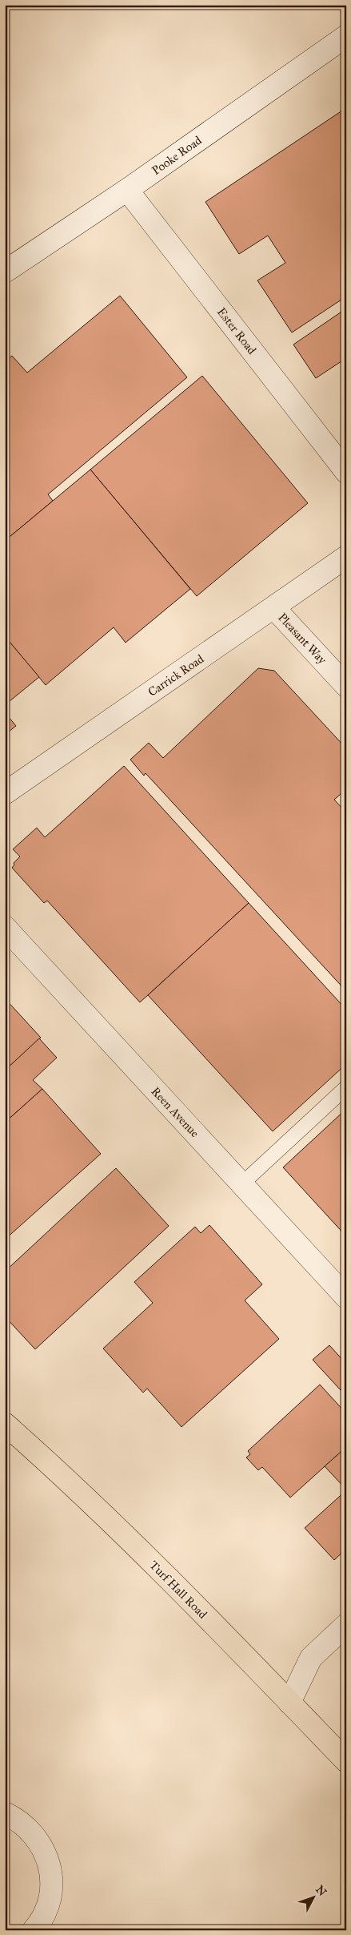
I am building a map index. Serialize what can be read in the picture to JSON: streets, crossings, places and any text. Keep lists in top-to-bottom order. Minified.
{"streets":{"main road":["Turf Hall Road"],"street":["Pooke Road","Ester Road","Pleasant Way","Carrick Road","Reen Avenue"]},"crossings":[["Pooke Road","Ester Road"],["Pleasant Way","Carrick Road"]],"north":"top right"}
